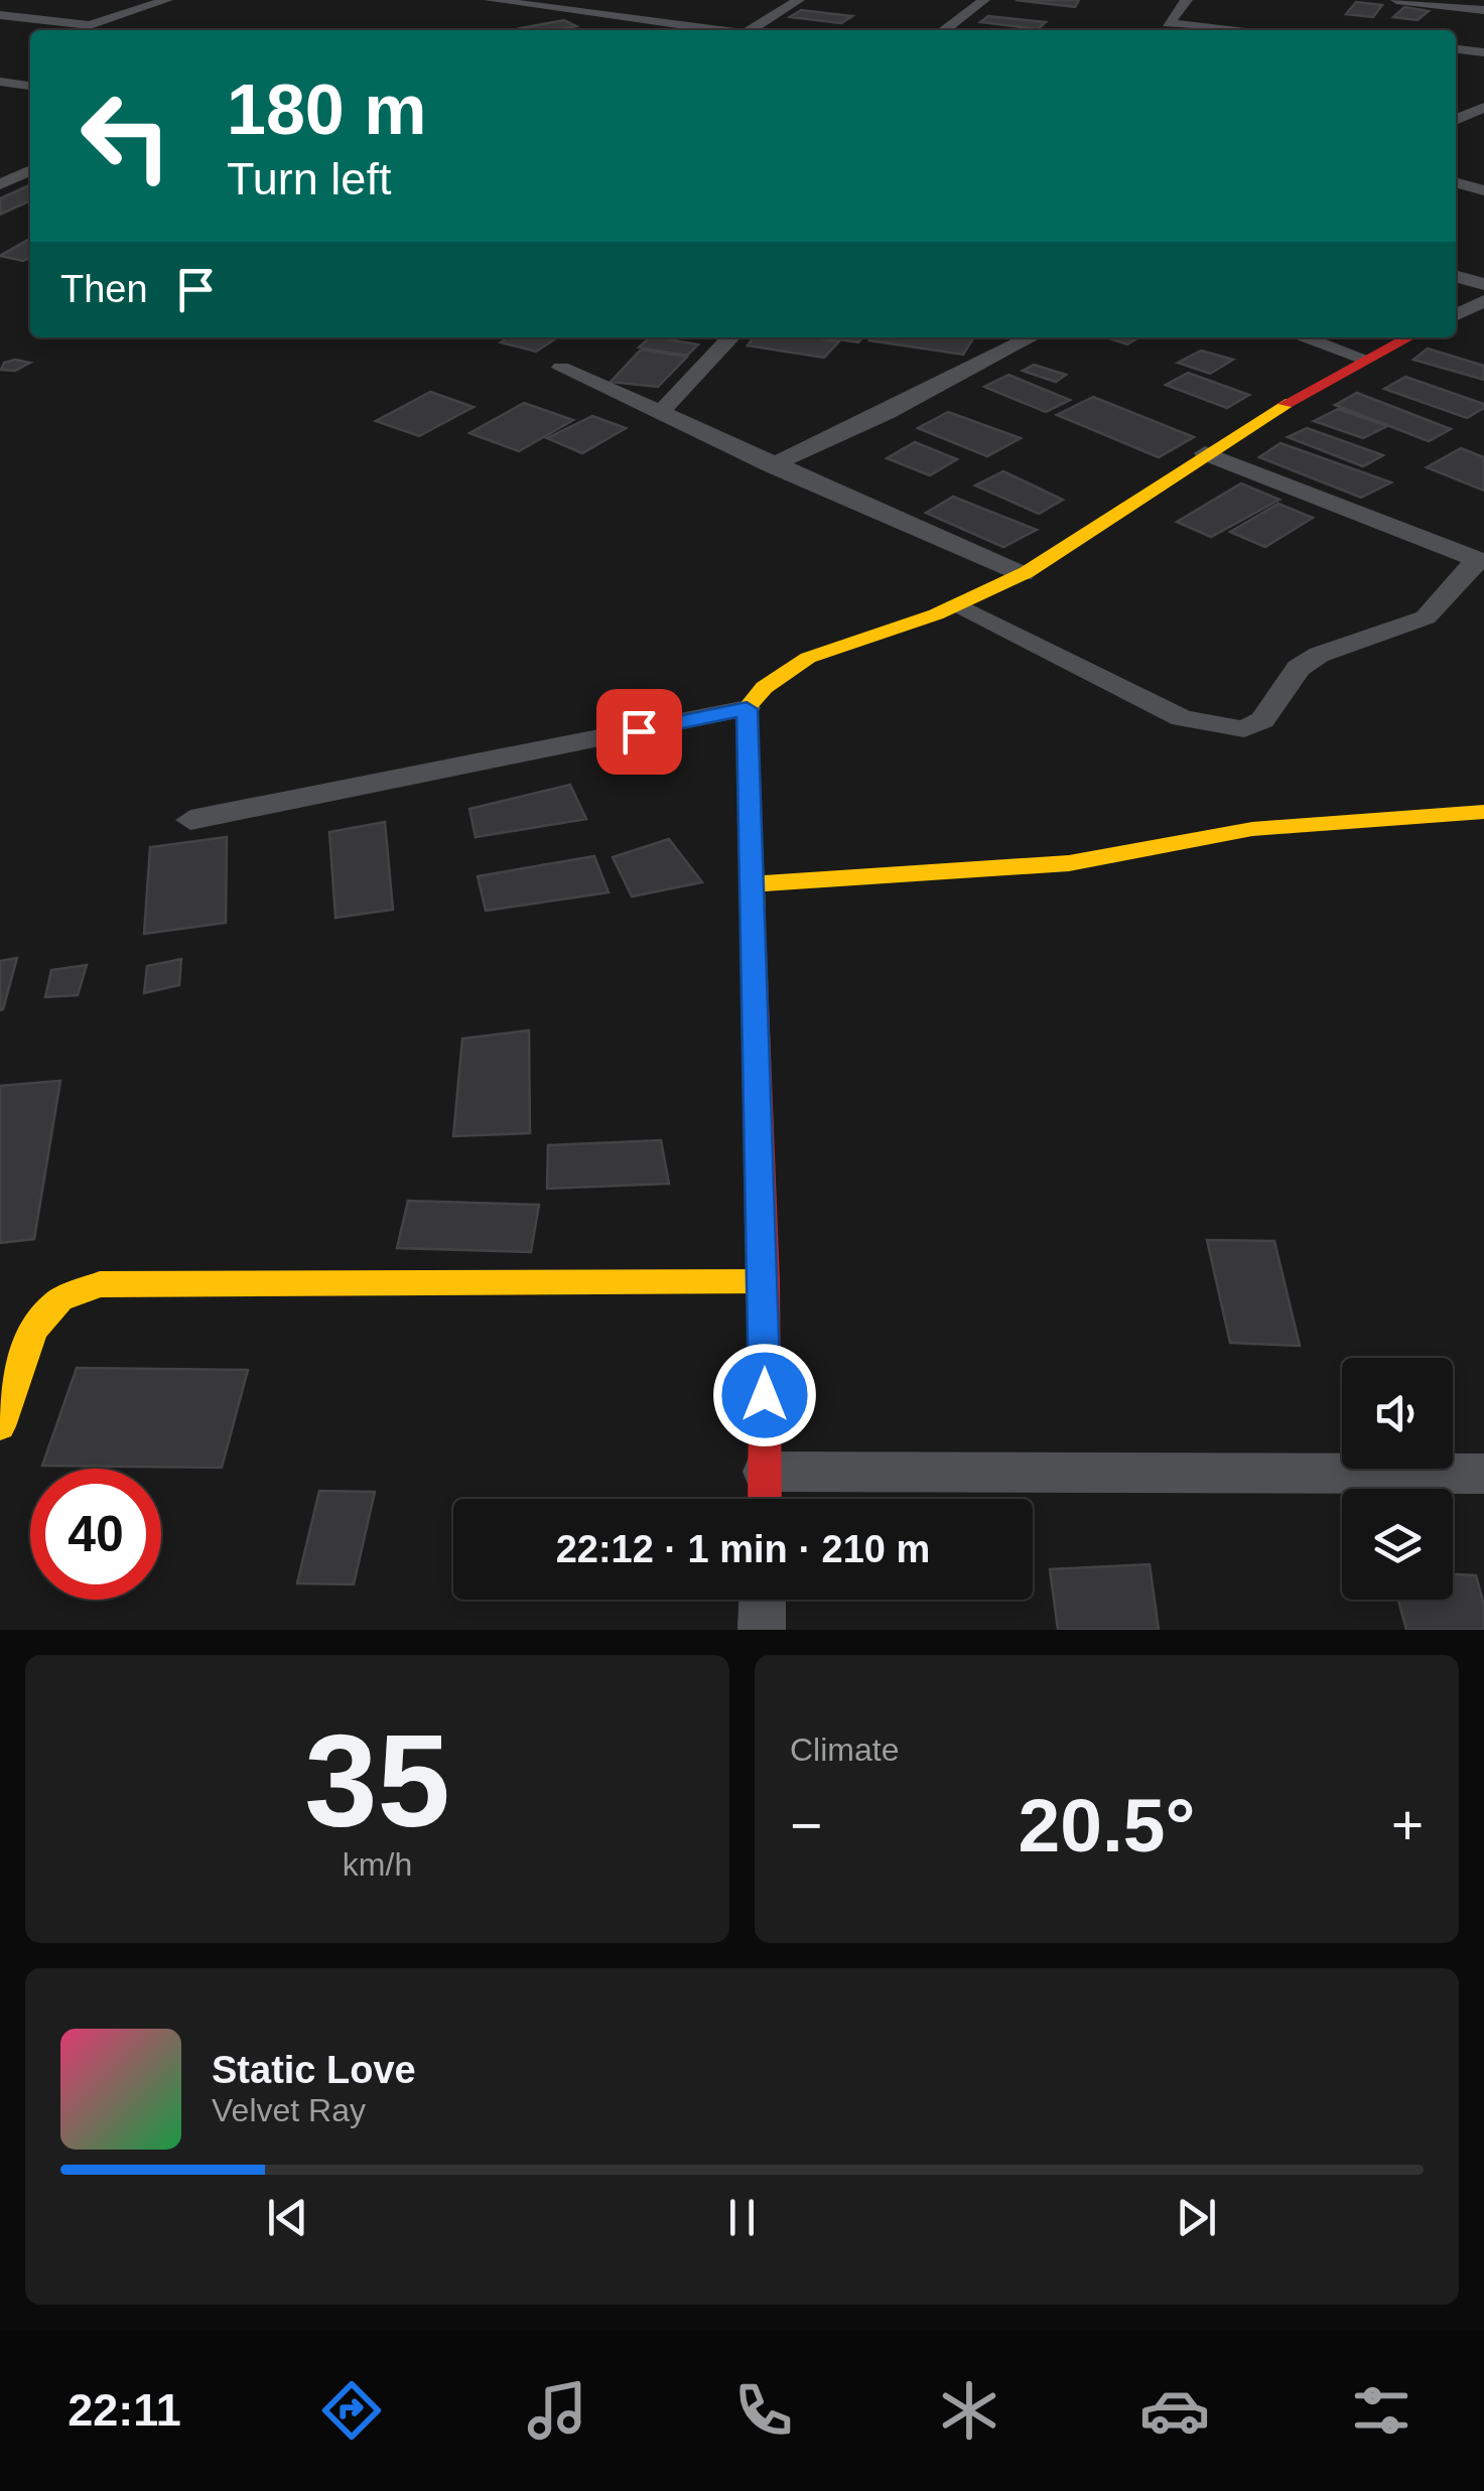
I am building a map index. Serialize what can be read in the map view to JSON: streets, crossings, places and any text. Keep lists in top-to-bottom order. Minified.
{"page":{"turn":["180 m","Turn left"],"then":"Then","limit":"40","trip":"22:12 · 1 min · 210 m","tile":[["35","km/h"],"Climate"],"heat":["−","20.5°","+"],"song":["Static Love","Velvet Ray"],"tabs":"22:11"}}
